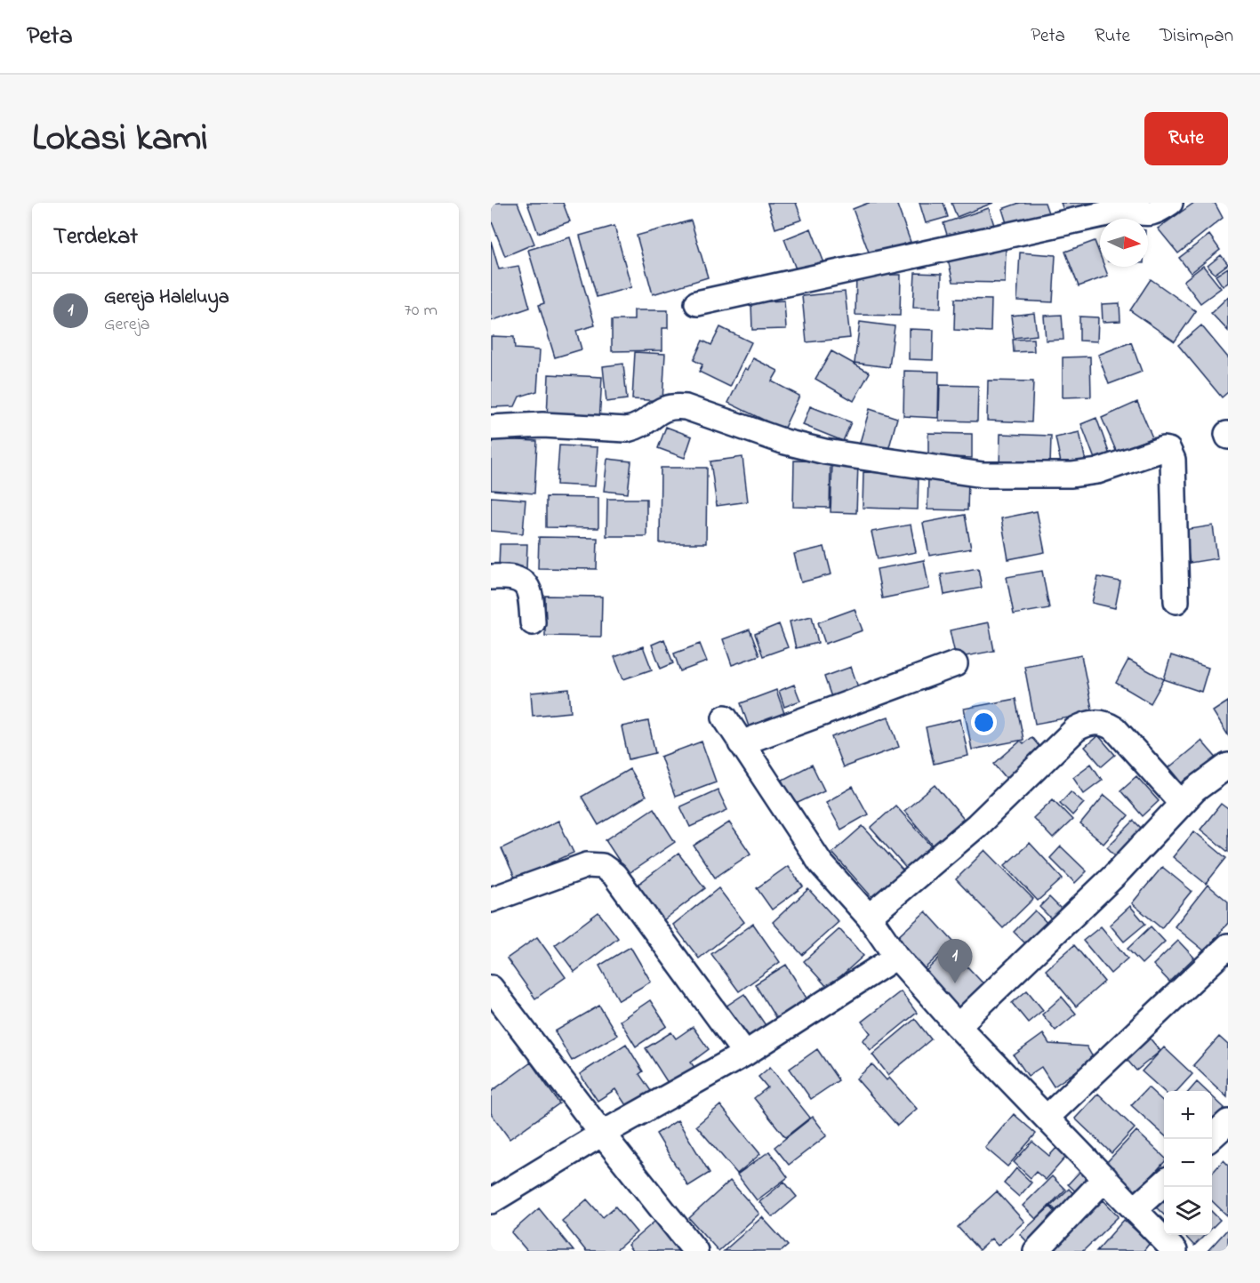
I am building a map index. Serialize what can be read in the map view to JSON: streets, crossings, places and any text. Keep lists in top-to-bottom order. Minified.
{"north":"right","page":{"header":"Peta","nav":["Peta","Rute","Disimpan"],"title":"Lokasi kami","buttons":"Rute","heading":"Terdekat","list":[{"mark":"1","name":"Gereja Haleluya","note":"Gereja","value":"70 m"}],"pins":"1","map_buttons":["+","−"]}}
